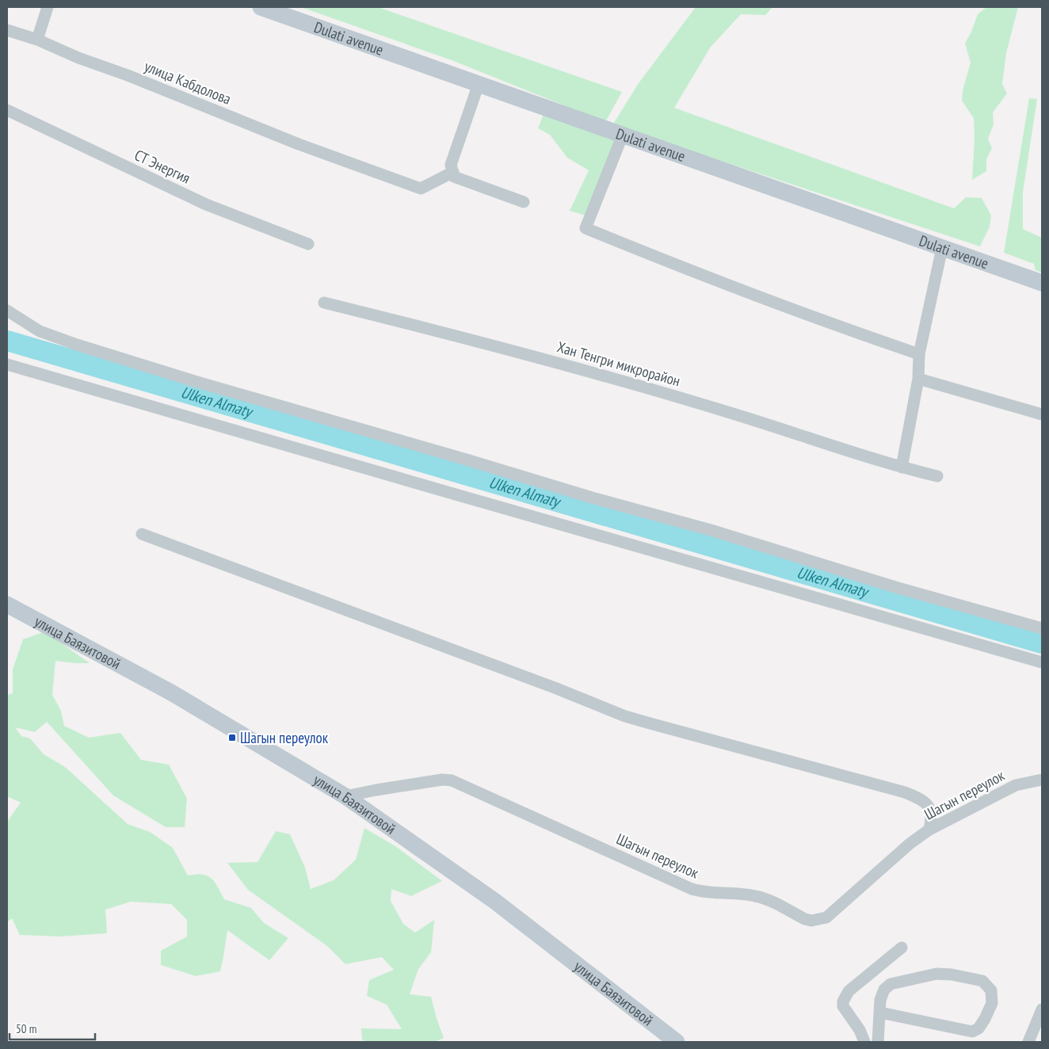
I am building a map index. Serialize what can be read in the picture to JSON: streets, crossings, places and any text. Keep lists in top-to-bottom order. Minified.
{"streets":{"main road":["Dulati avenue","улица Баязитовой"],"street":["улица Кабдолова","СТ Энергия","Хан Тенгри микрорайон","Шагын переулок"]},"crossings":[["улица Баязитовой","Шагын переулок"]],"water":["Ulken Almaty"],"places":{"transit":["Шагын переулок"]},"scale_bar":"50 m"}
